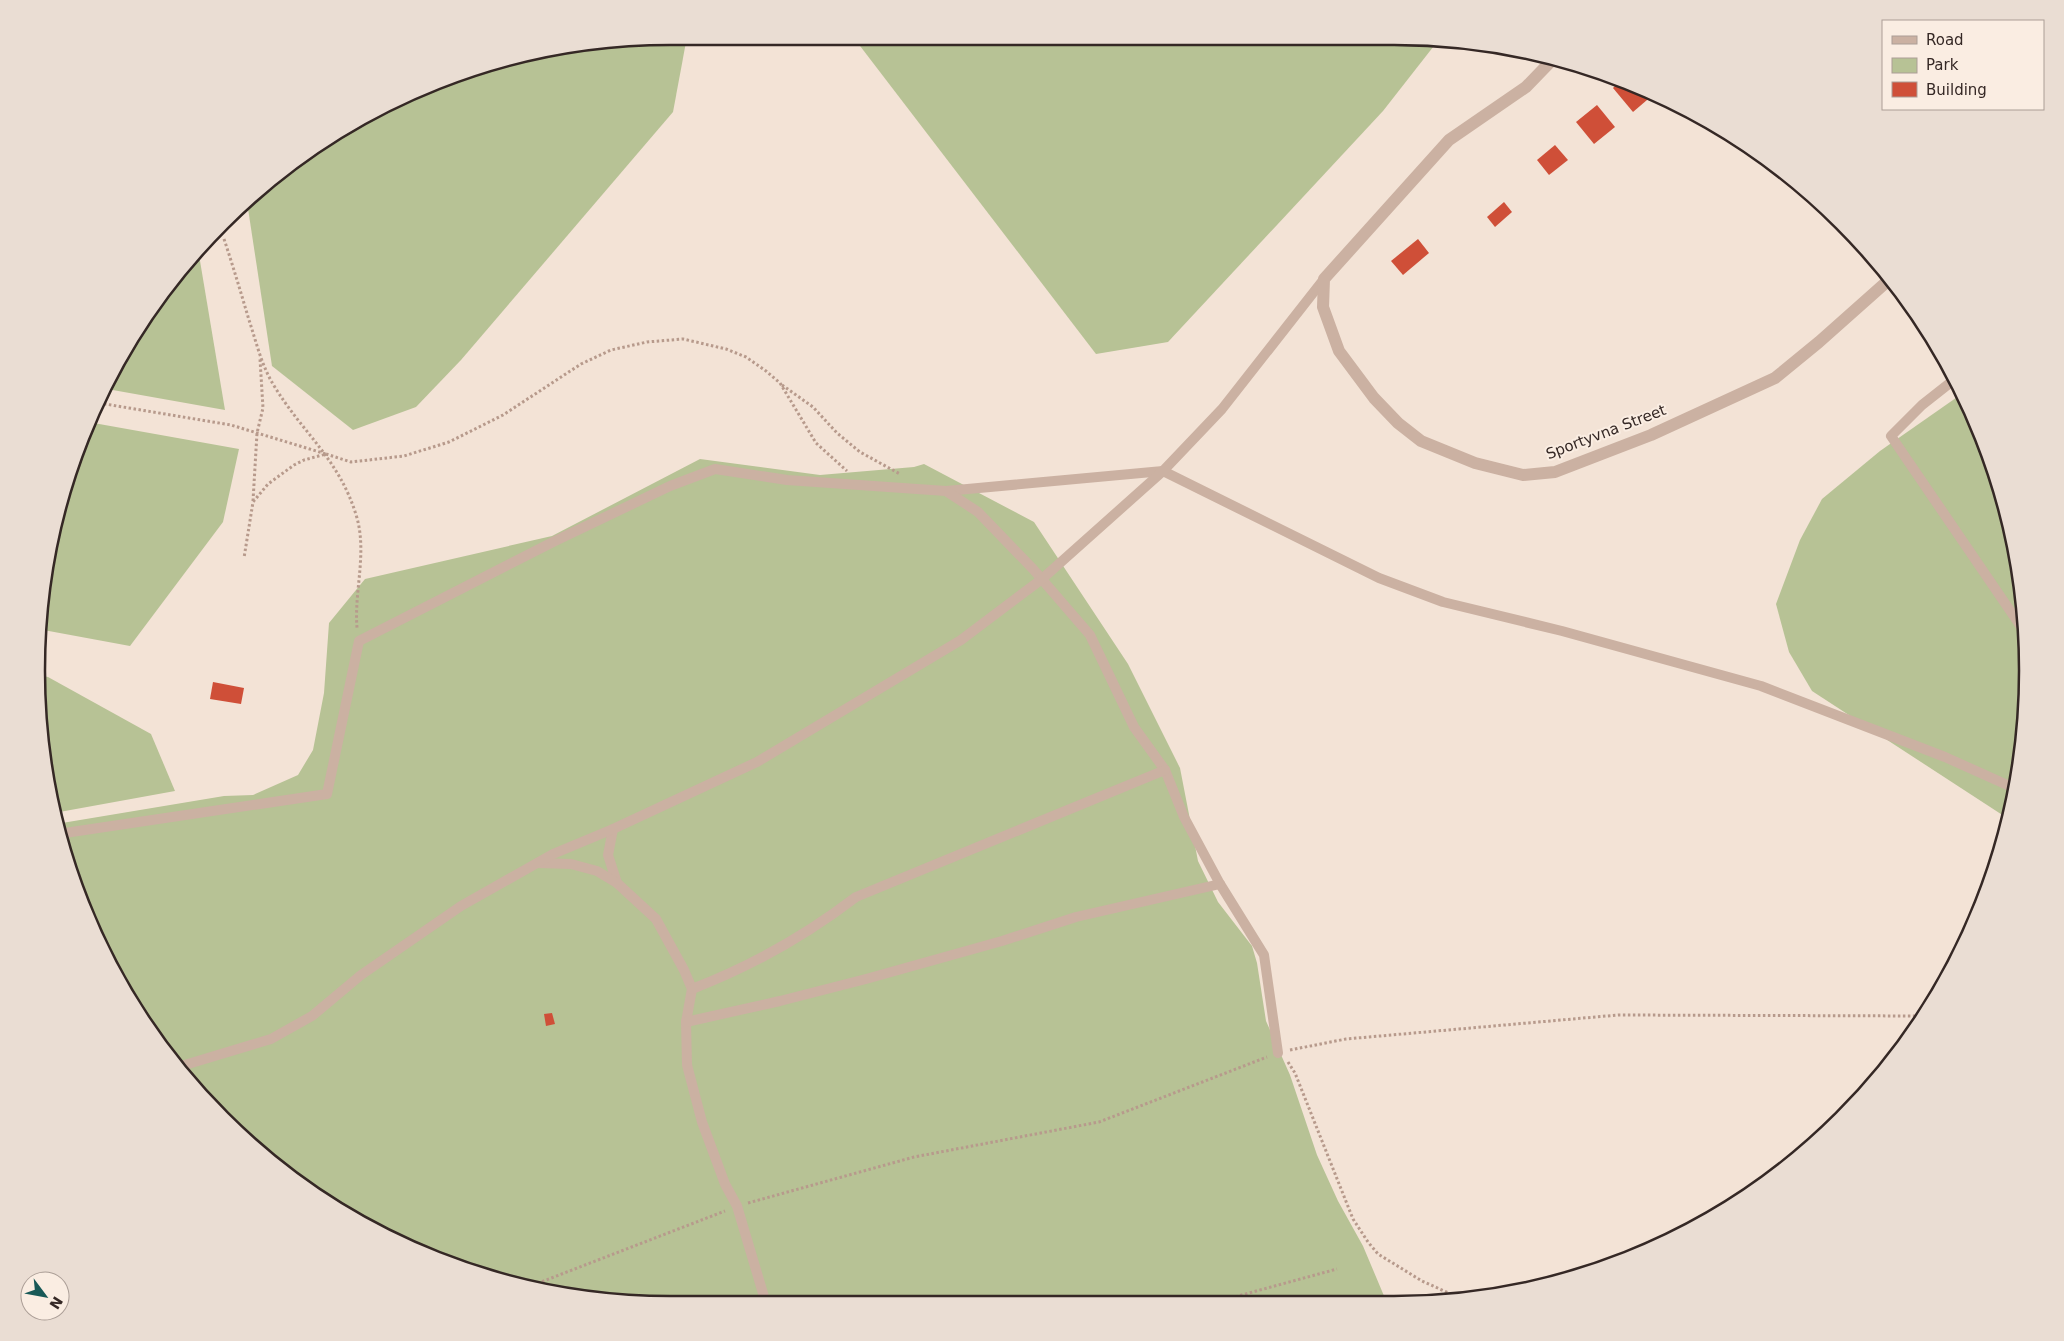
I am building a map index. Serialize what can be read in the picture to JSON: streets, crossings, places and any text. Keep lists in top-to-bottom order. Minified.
{"streets":{"street":["Sportyvna Street"]},"legend":["Road","Park","Building"],"north":"bottom right"}
